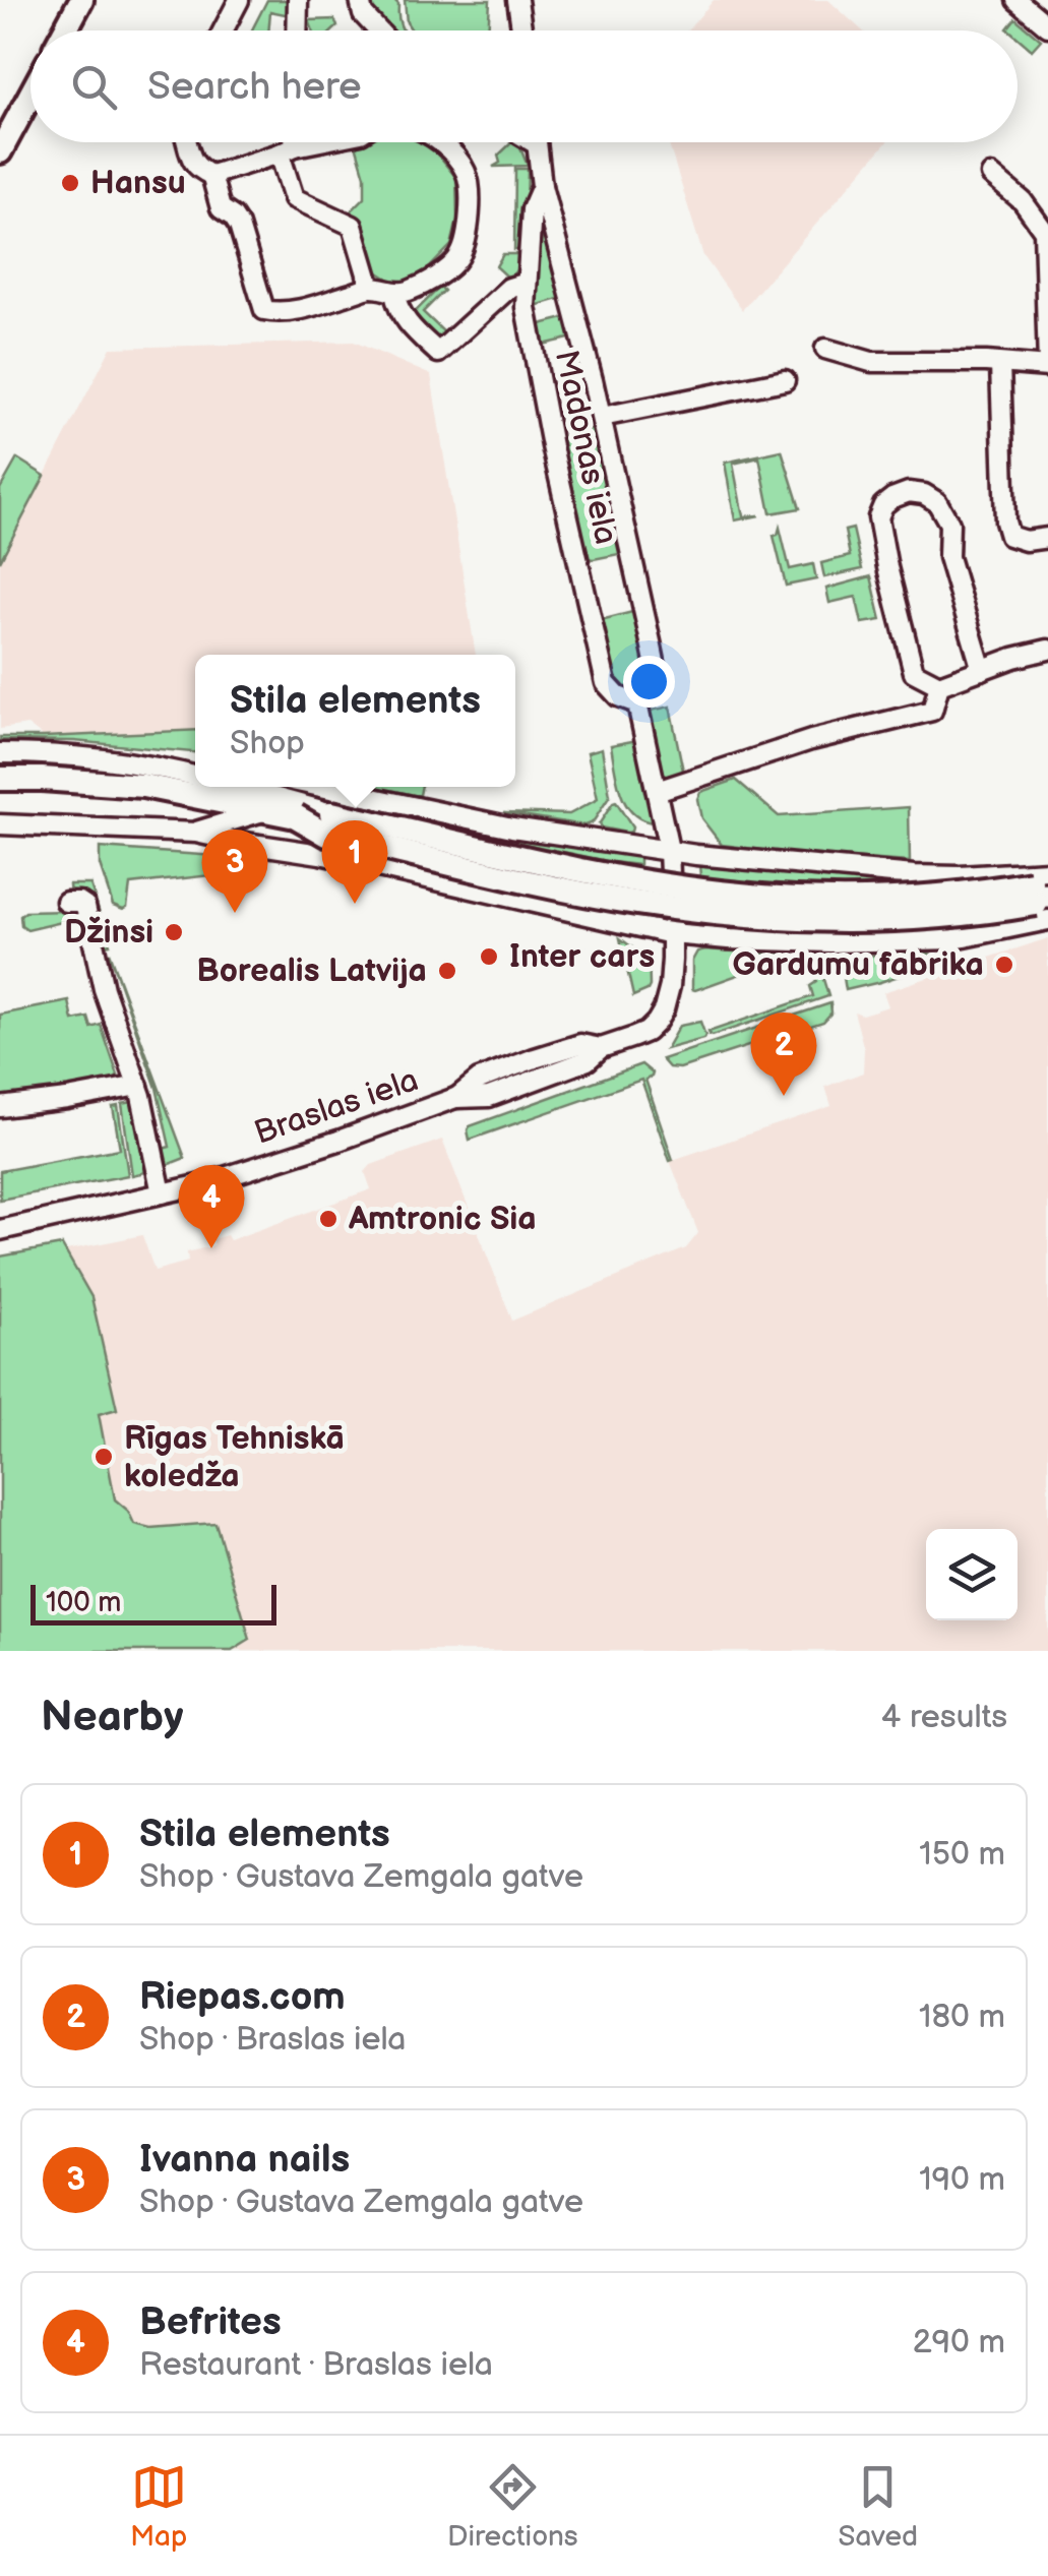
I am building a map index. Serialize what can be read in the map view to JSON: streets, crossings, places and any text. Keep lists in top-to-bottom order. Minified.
{"streets":{"street":["Madonas iela","Braslas iela"]},"places":["Hansu","Džinsi","Inter cars","Gardumu fabrika","Borealis Latvija","Amtronic Sia","Rīgas Tehniskā koledža"],"scale_bar":"100 m","page":{"search":"Search here","popup":["Stila elements","Shop"],"pins":["1","3","2","4"],"scale":"100 m","heading":["Nearby","4 results"],"list":[{"mark":"1","name":"Stila elements","note":"Shop · Gustava Zemgala gatve","value":"150 m"},{"mark":"2","name":"Riepas.com","note":"Shop · Braslas iela","value":"180 m"},{"mark":"3","name":"Ivanna nails","note":"Shop · Gustava Zemgala gatve","value":"190 m"},{"mark":"4","name":"Befrites","note":"Restaurant · Braslas iela","value":"290 m"}],"nav":["Map","Directions","Saved"]}}
